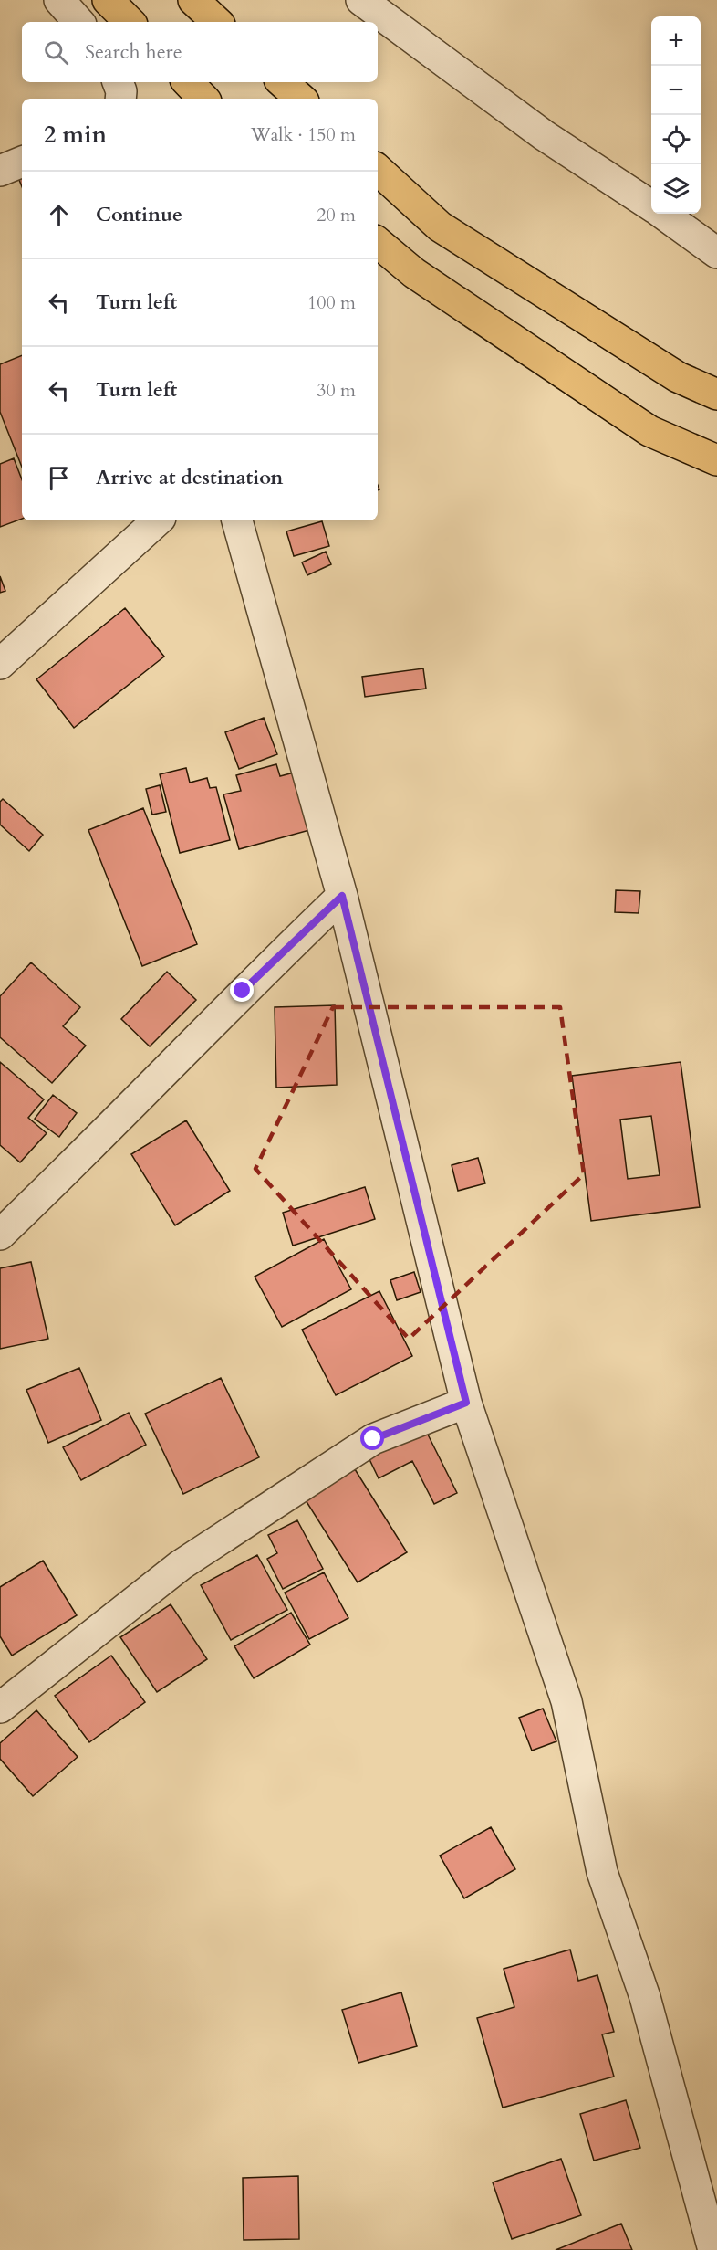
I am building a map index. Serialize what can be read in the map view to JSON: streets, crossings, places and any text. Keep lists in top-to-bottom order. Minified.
{"page":{"map_buttons":["+","−"],"search":"Search here","heading":["2 min","Walk · 150 m"],"list":[["Continue","20 m"],["Turn left","100 m"],["Turn left","30 m"],"Arrive at destination"]}}
